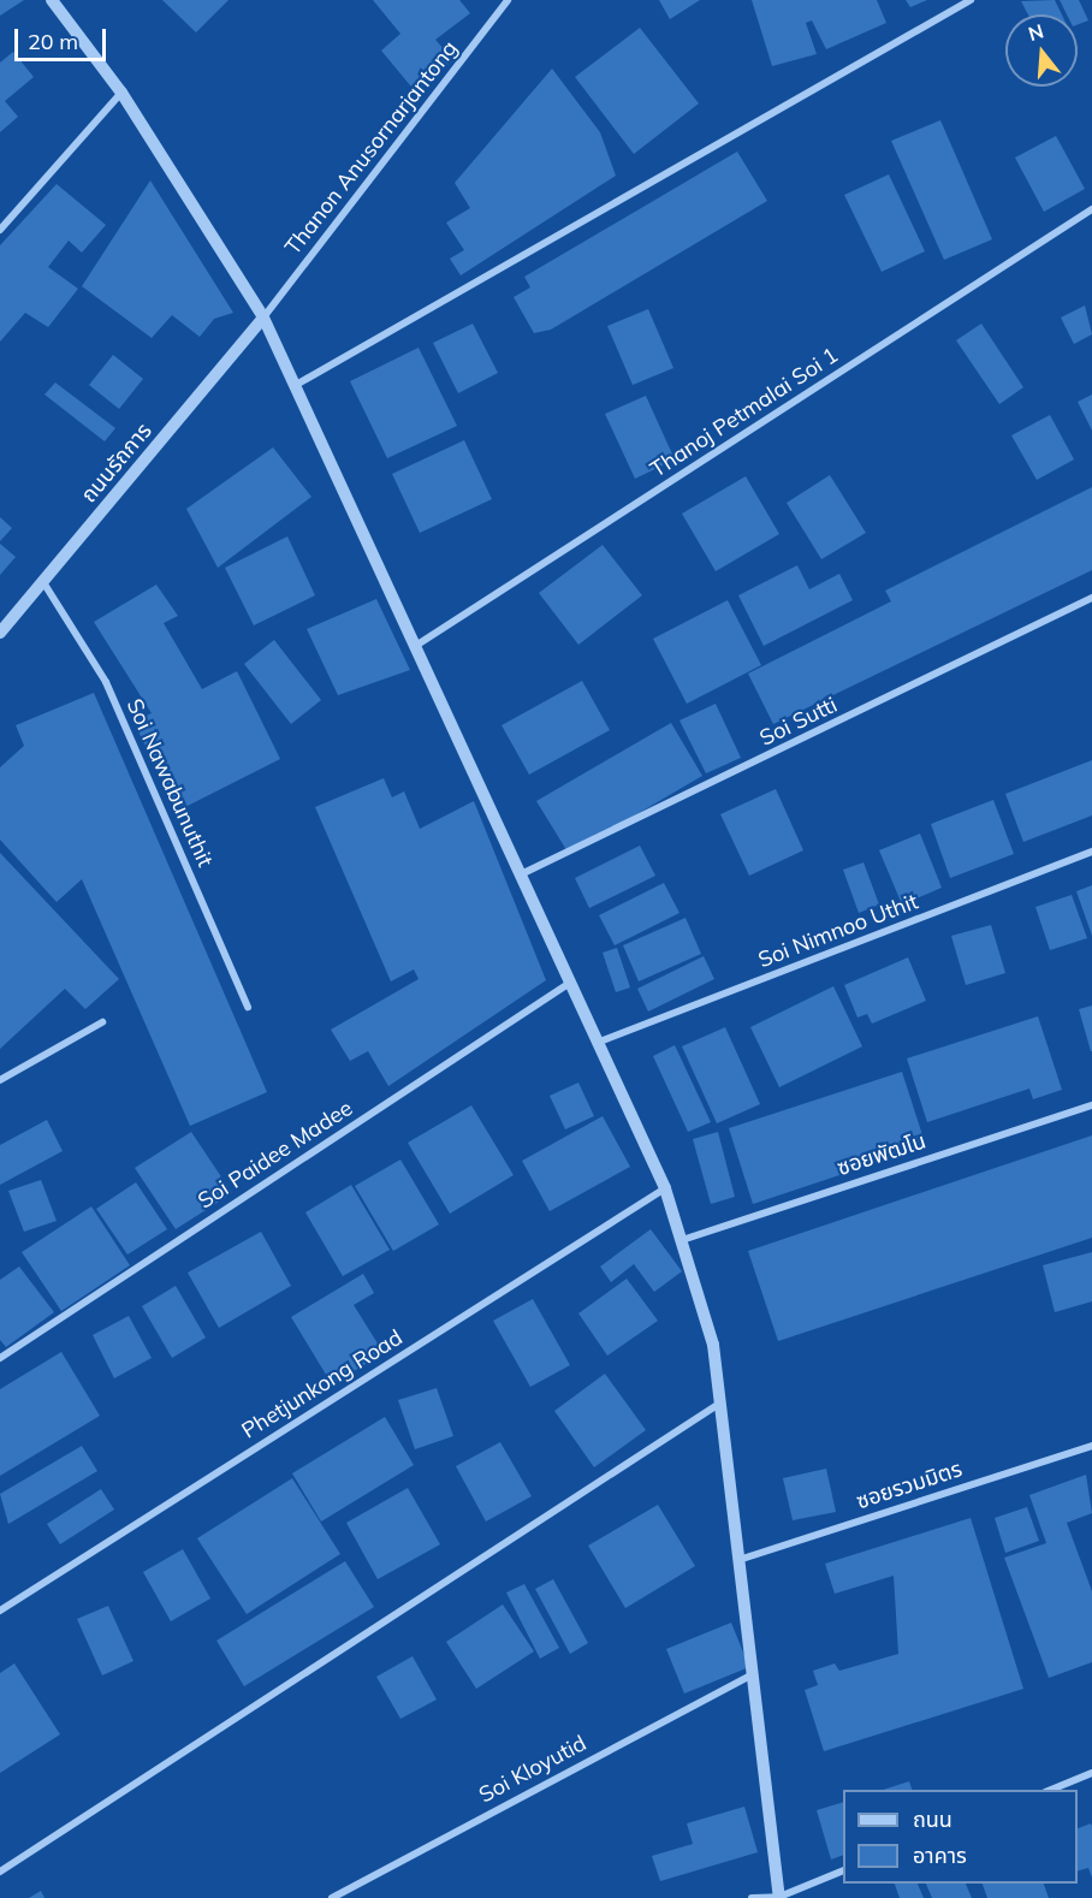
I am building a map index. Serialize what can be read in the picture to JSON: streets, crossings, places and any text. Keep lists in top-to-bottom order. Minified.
{"streets":{"street":["Thanon Anusornarjantong","Thanoj Petmalai Soi 1","ถนนรัถการ","Soi Sutti","Soi Nawabunuthit","Soi Nimnoo Uthit","Soi Paidee Madee","ซอยพัฒโน","Phetjunkong Road","ซอยรวมมิตร","Soi Kloyutid"]},"crossings":[["Thanon Anusornarjantong","ถนนรัถการ"],["ถนนรัถการ","Soi Nawabunuthit"]],"legend":["ถนน","อาคาร"],"scale_bar":"20 m","north":"top"}
